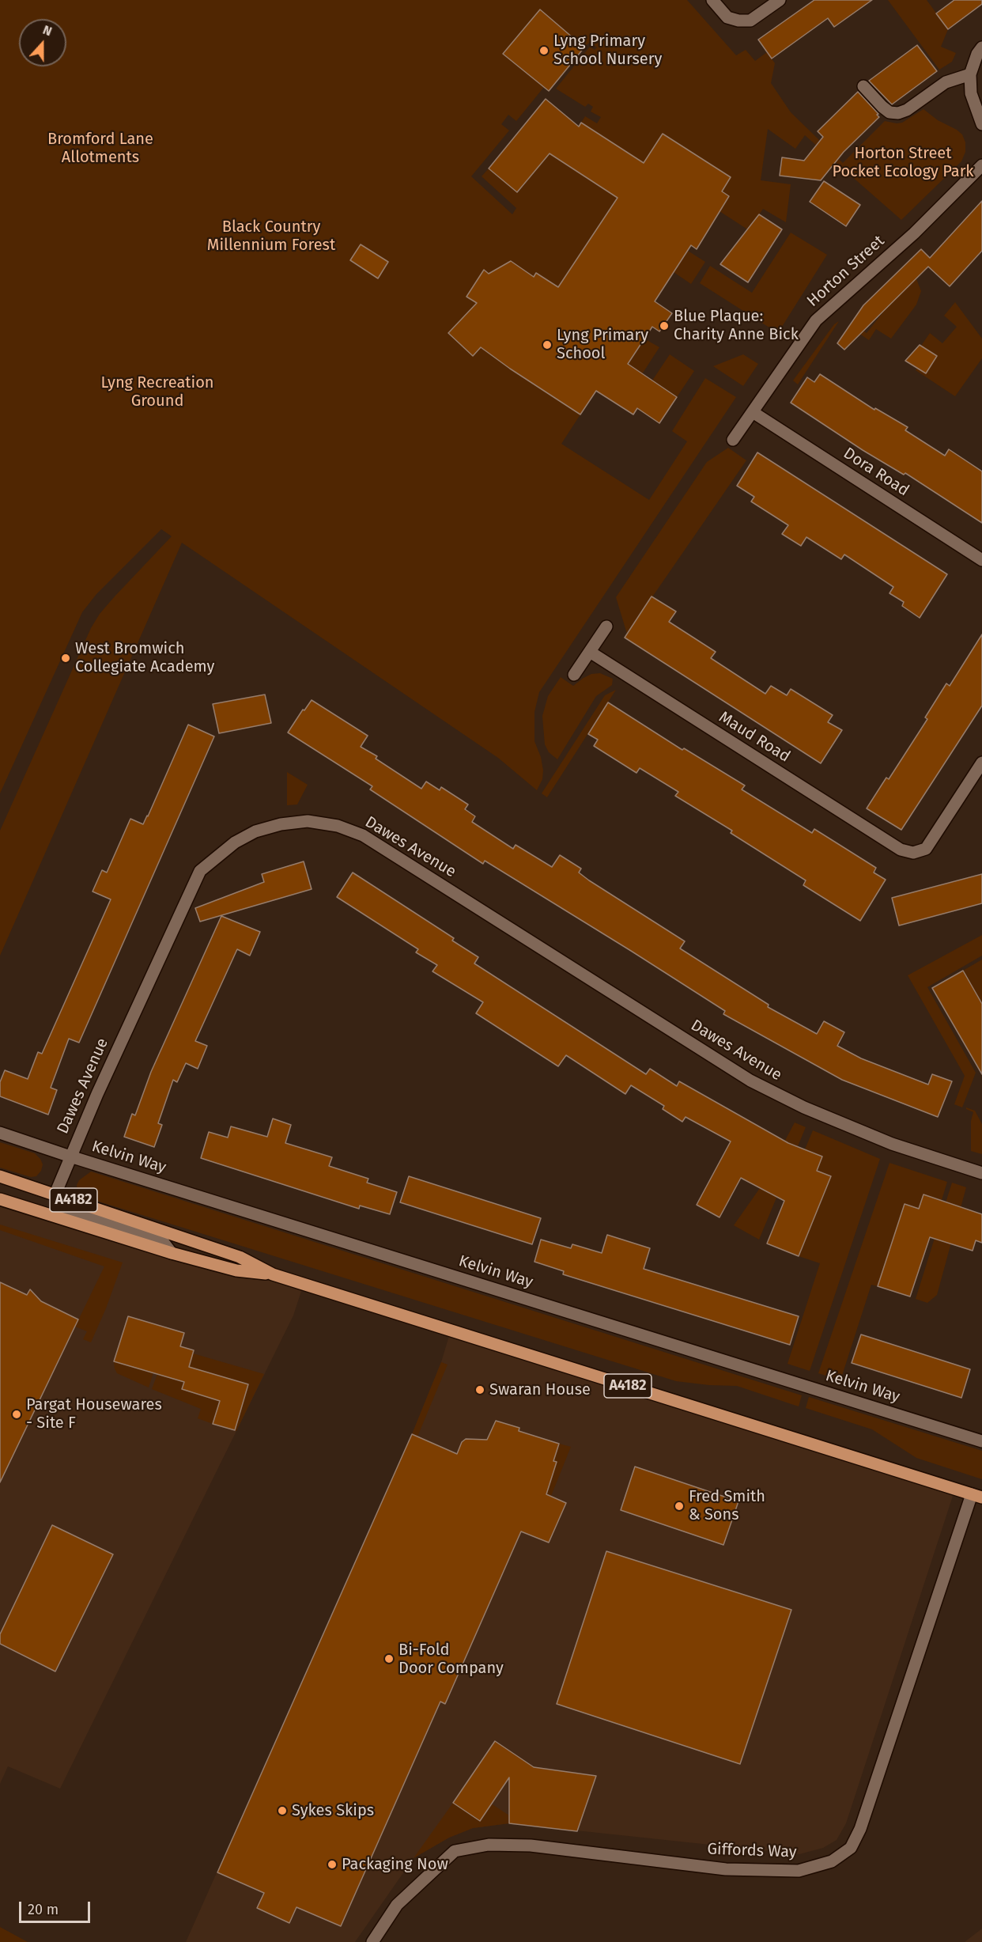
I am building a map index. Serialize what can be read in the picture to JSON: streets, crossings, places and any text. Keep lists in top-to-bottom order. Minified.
{"streets":{"main road":["A4182"],"street":["Horton Street","Dora Road","Maud Road","Dawes Avenue","Kelvin Way","Giffords Way"]},"crossings":[["Horton Street","Dora Road"],["Dawes Avenue","Kelvin Way"],["Dawes Avenue","A4182"],["A4182","Giffords Way"]],"parks":["Bromford Lane Allotments","Horton Street Pocket Ecology Park","Black Country Millennium Forest","Lyng Recreation Ground"],"places":["Lyng Primary School Nursery","Blue Plaque: Charity Anne Bick","Lyng Primary School","West Bromwich Collegiate Academy","Swaran House","Pargat Housewares - Site F","Fred Smith & Sons","Bi-Fold Door Company","Sykes Skips","Packaging Now"],"scale_bar":"20 m","north":"top"}
